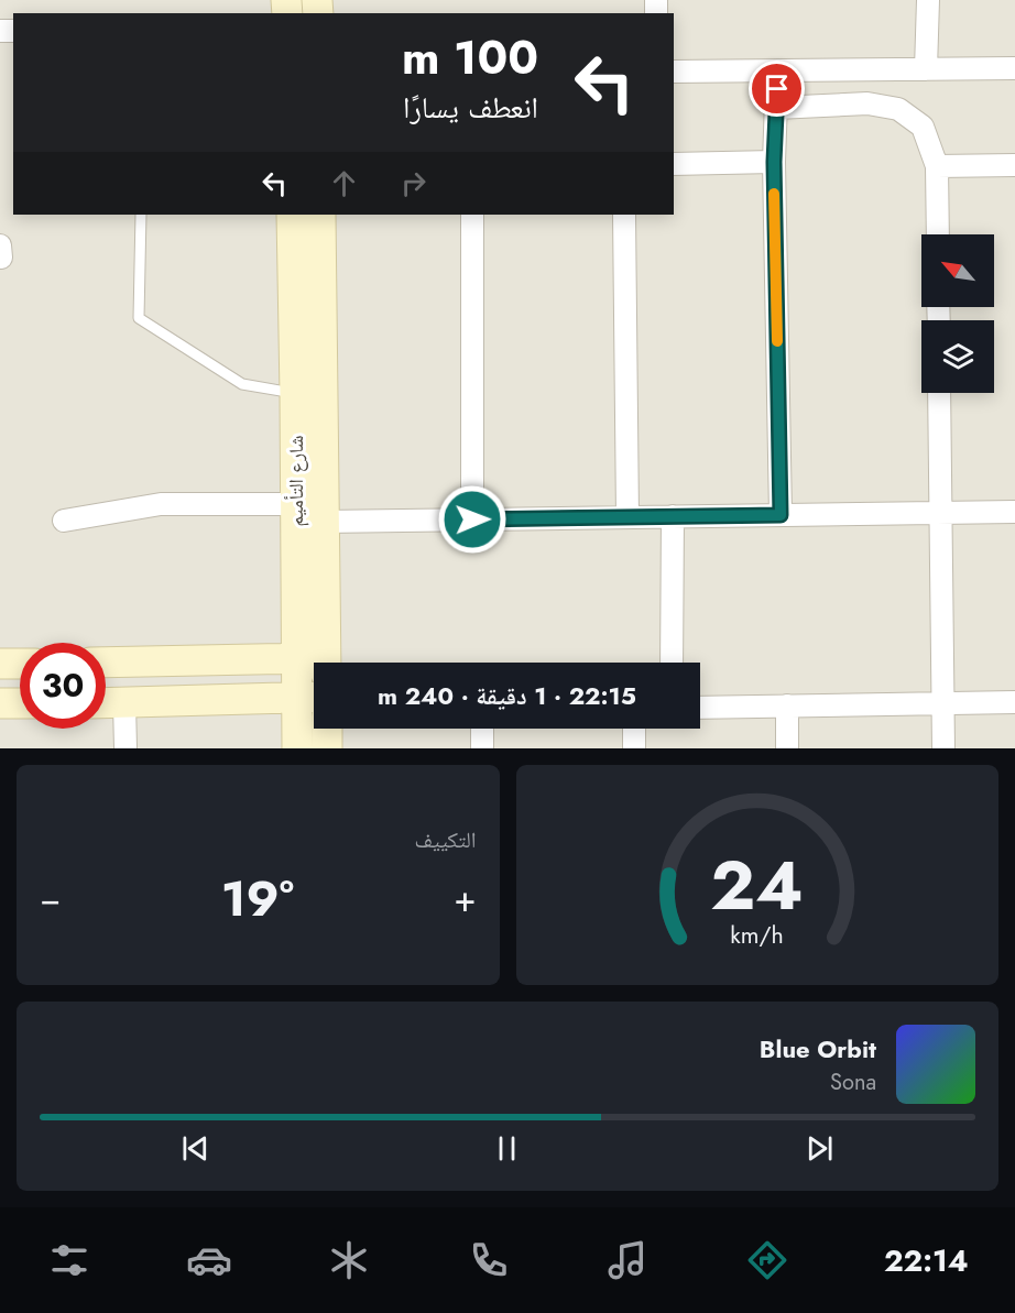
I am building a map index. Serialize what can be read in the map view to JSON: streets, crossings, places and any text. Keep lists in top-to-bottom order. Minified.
{"streets":{"main road":["شارع التأميم"]},"north":"top left","page":{"turn":["100 m","انعطف يسارًا"],"limit":"30","trip":"22:15 · 1 دقيقة · 240 m","tile":"التكييف","heat":["−","19°","+"],"song":["Blue Orbit","Sona"],"tabs":"22:14","gauge":["24","km/h"]}}
